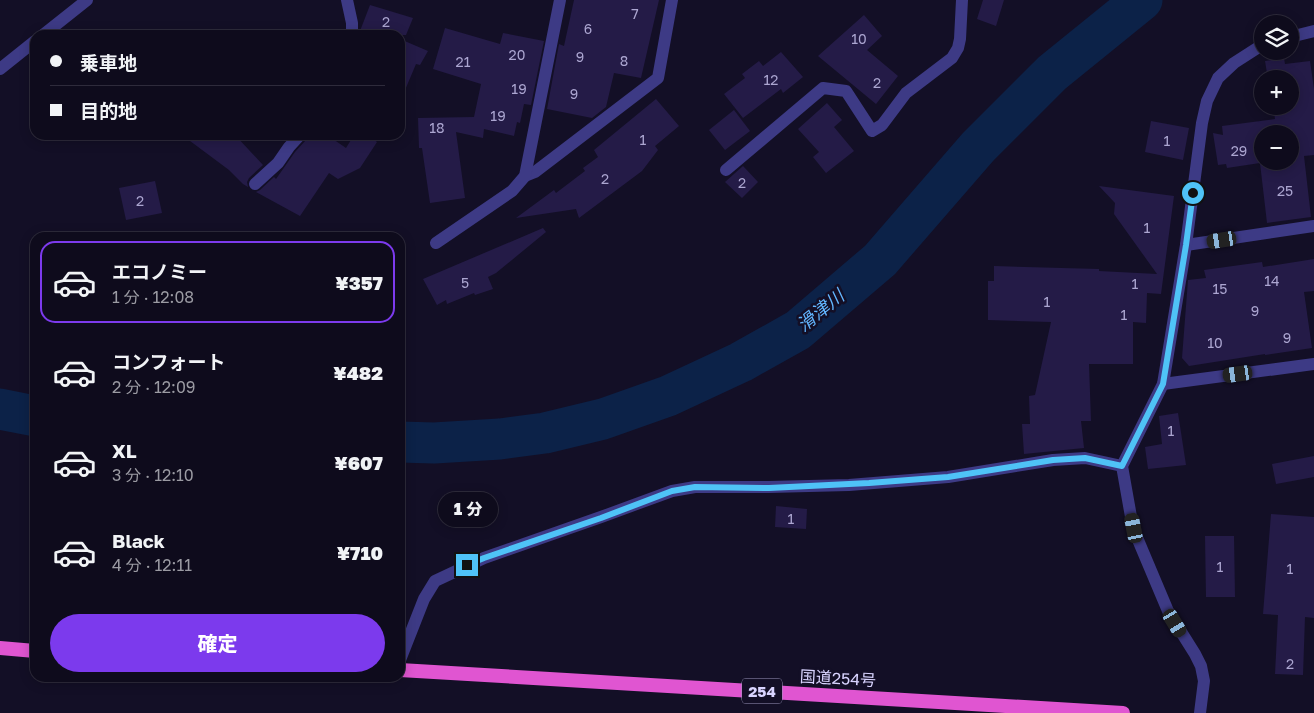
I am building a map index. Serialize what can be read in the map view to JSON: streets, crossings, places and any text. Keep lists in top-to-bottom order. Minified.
{"streets":{"highway":["国道254号","254"]},"water":["滑津川"],"house_numbers":["7","2","6","10","20","9","8","21","12","2","19","9","19","18","1","1","29","2","2","25","2","1","14","5","1","15","1","9","1","9","10","1","1","1","1","2"],"page":{"map_buttons":["+","−"],"banner":["乗車地","目的地"],"list":[{"name":"エコノミー","note":"1 分 · 12:08","value":"¥357"},{"name":"コンフォート","note":"2 分 · 12:09","value":"¥482"},{"name":"XL","note":"3 分 · 12:10","value":"¥607"},{"name":"Black","note":"4 分 · 12:11","value":"¥710"}],"bubble":"1 分","buttons":"確定"}}
